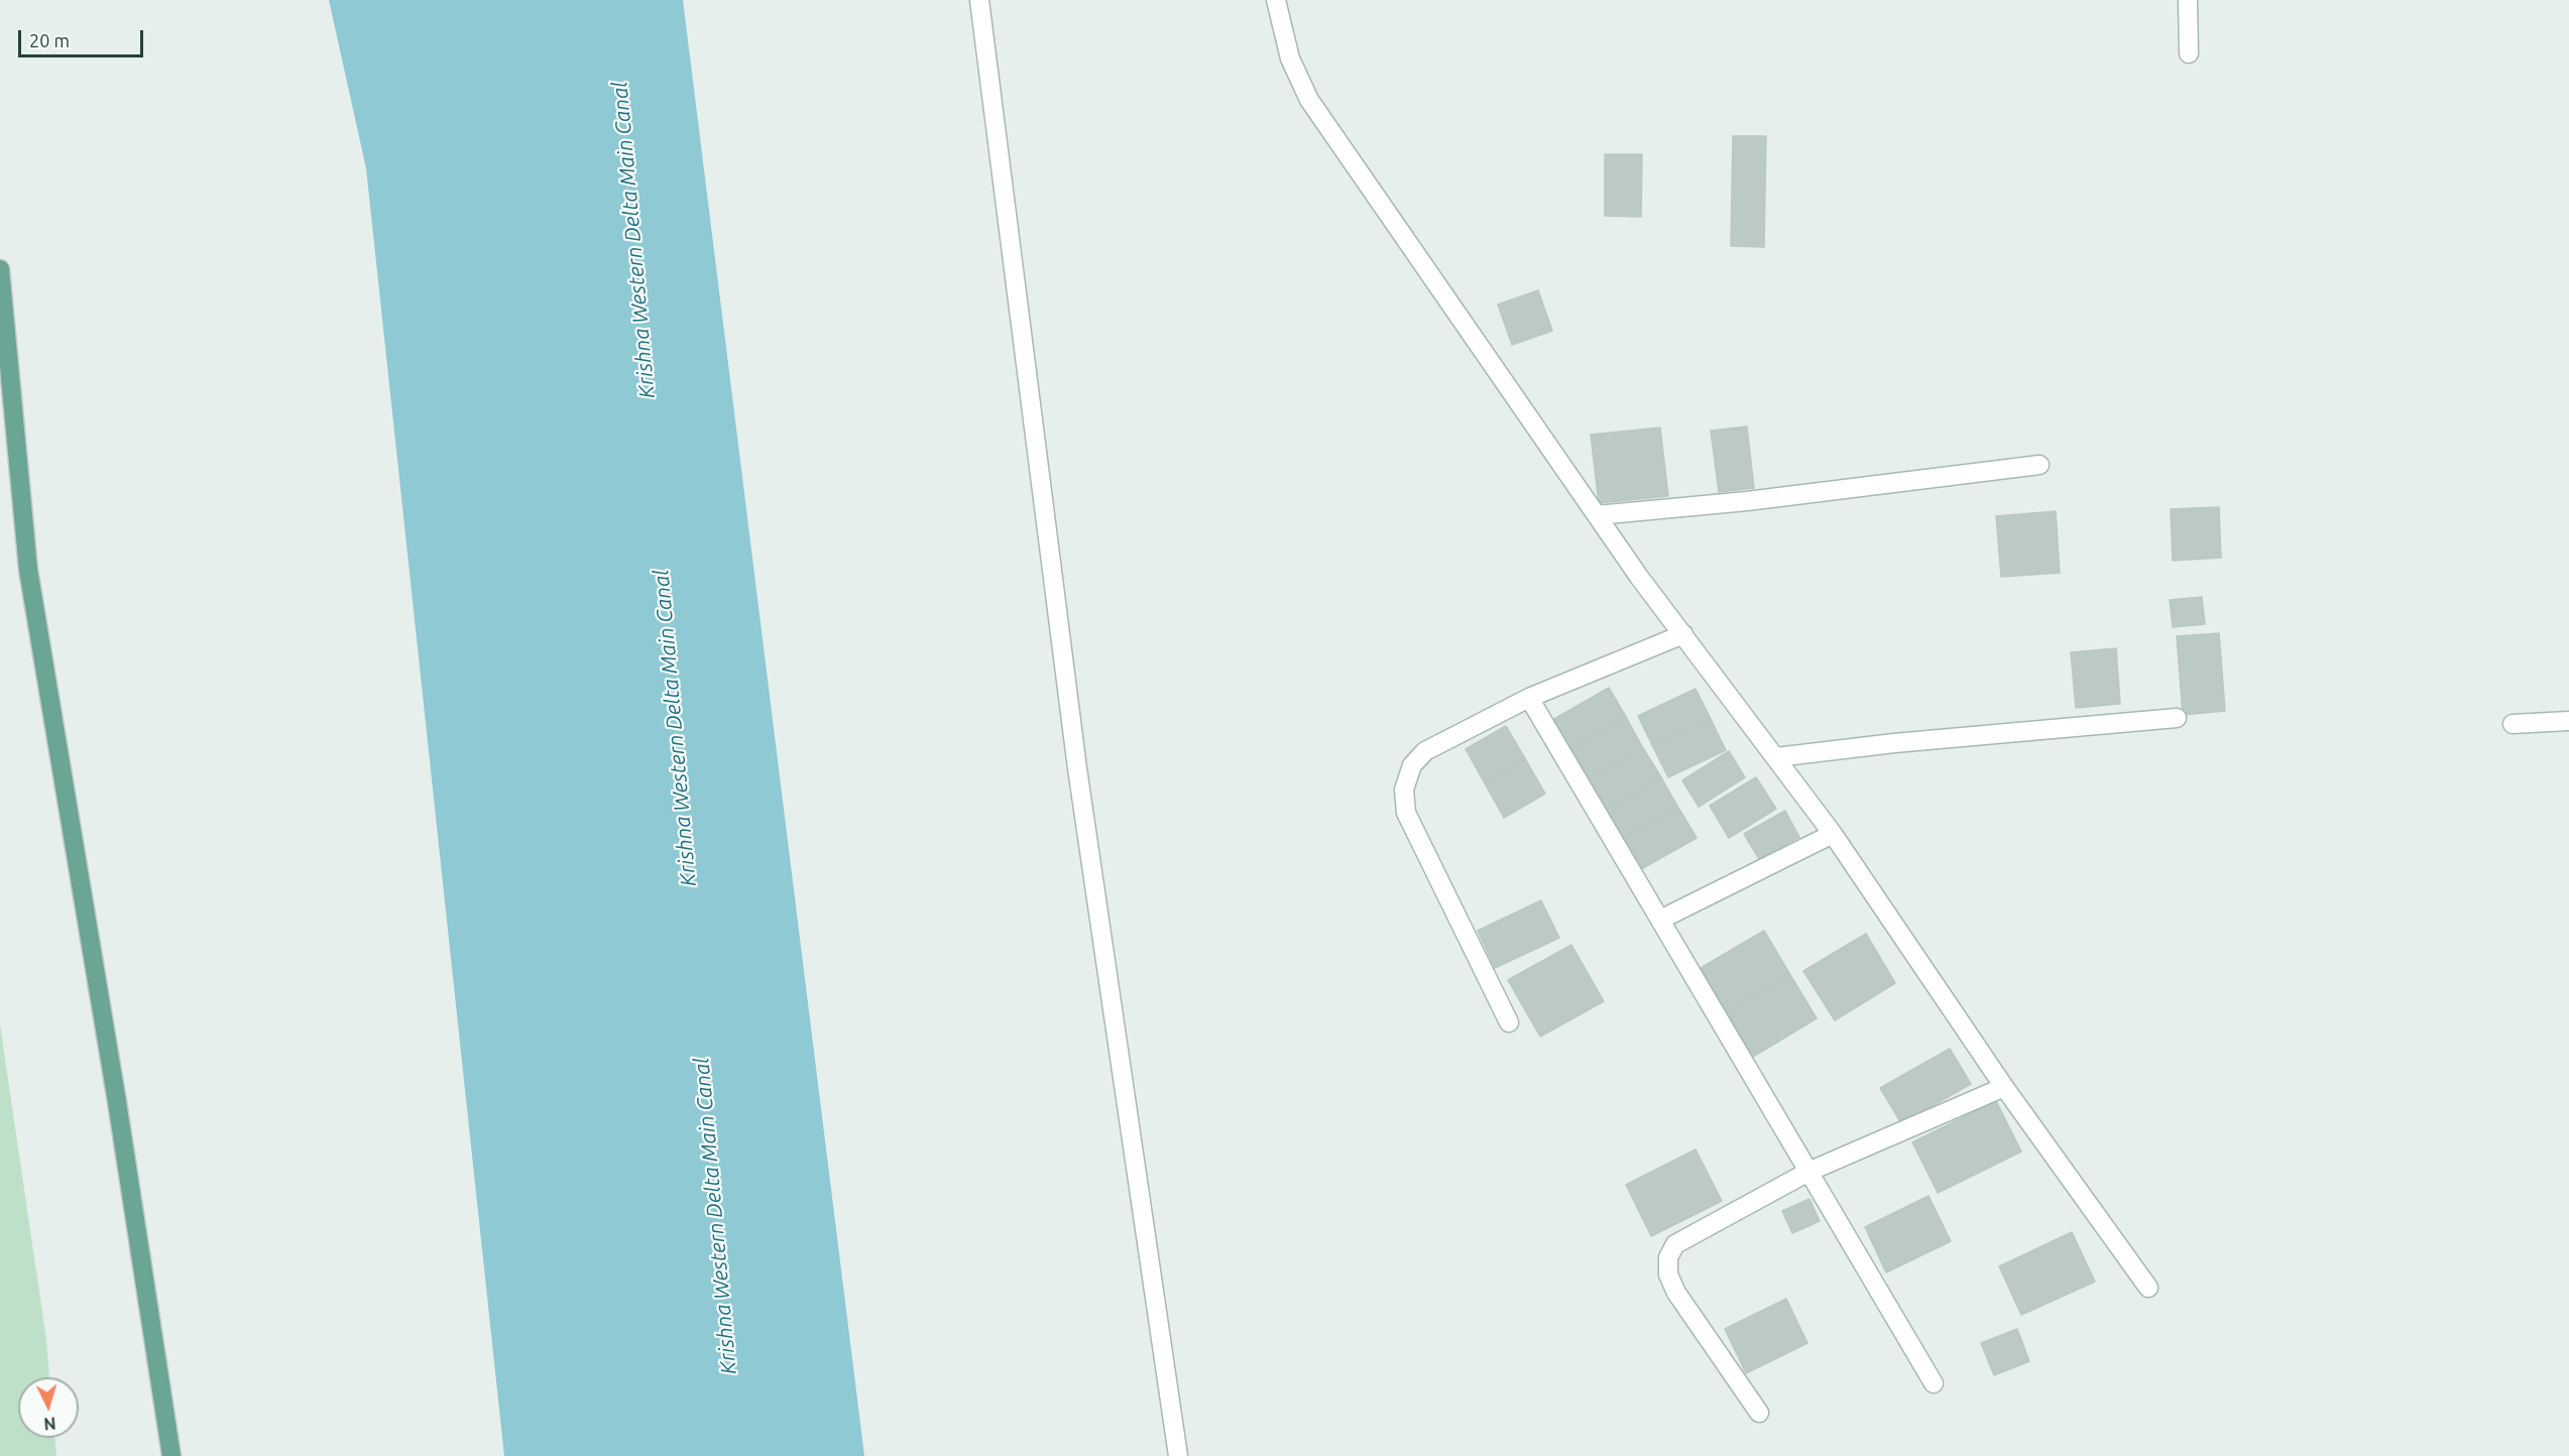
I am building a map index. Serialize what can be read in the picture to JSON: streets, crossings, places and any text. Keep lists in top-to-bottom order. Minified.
{"water":["Krishna Western Delta Main Canal"],"scale_bar":"20 m","north":"bottom"}
